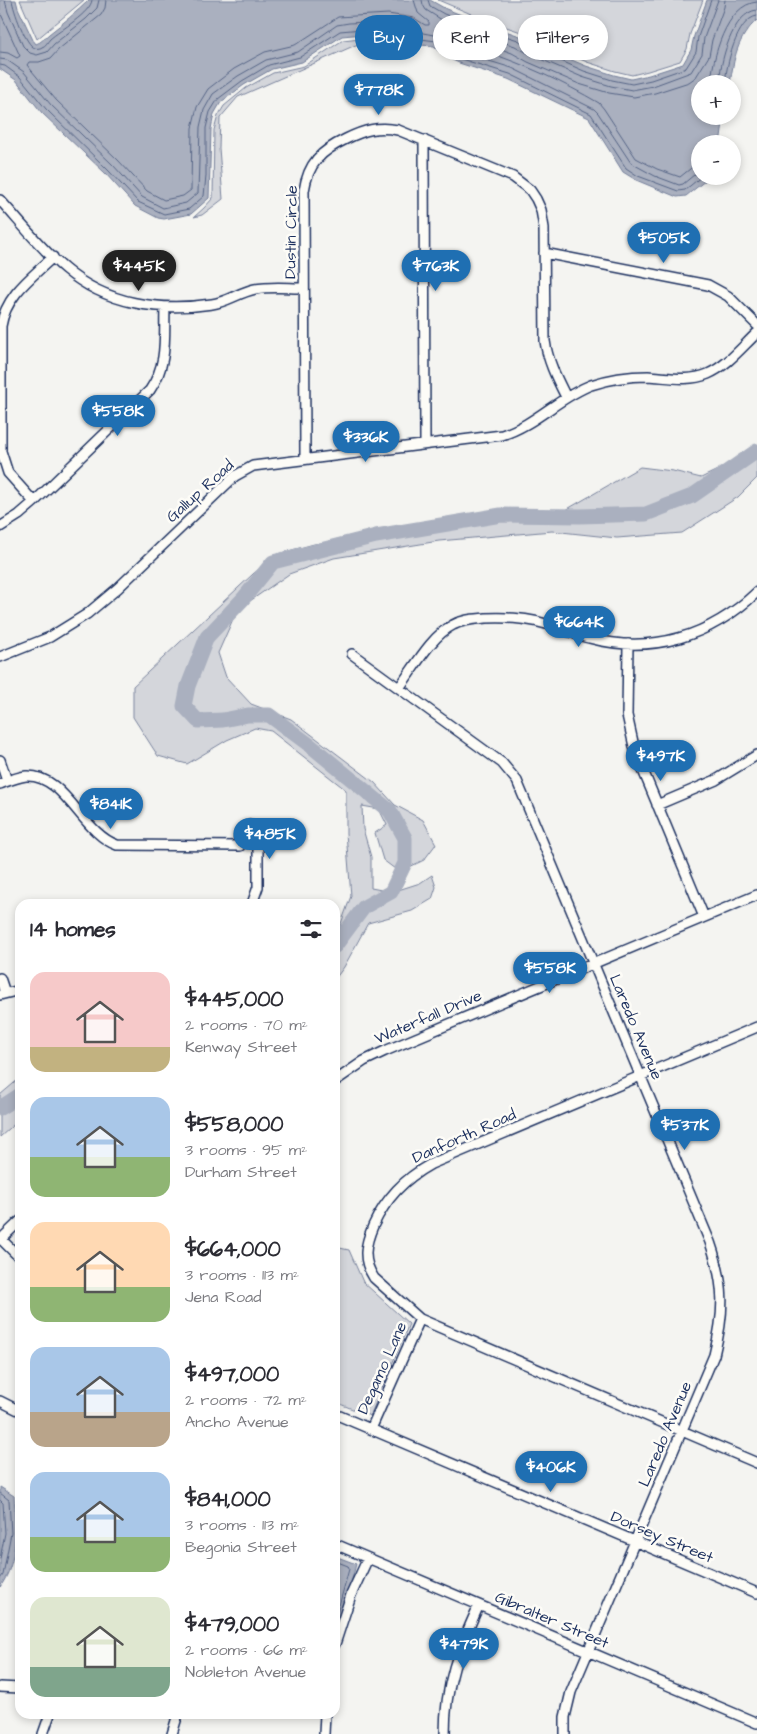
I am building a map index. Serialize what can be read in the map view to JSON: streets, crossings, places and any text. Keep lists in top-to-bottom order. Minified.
{"streets":{"street":["Dustin Circle","Gallup Road","Waterfall Drive","Laredo Avenue","Danforth Road","Degamo Lane","Dorsey Street","Gibralter Street"]},"crossings":[["Dustin Circle","Gallup Road"],["Waterfall Drive","Laredo Avenue"],["Laredo Avenue","Danforth Road"],["Laredo Avenue","Dorsey Street"],["Laredo Avenue","Gibralter Street"],["Danforth Road","Degamo Lane"],["Degamo Lane","Dorsey Street"]],"page":{"chip":["Buy","Rent","Filters"],"price":["$778K","$505K","$445K","$763K","$558K","$336K","$664K","$497K","$841K","$485K","$558K","$537K","$406K","$479K"],"map_buttons":["+","−"],"heading":"14 homes","list":[{"name":"$445,000","note":"2 rooms · 70 m² · Kenway Street"},{"name":"$558,000","note":"3 rooms · 95 m² · Durham Street"},{"name":"$664,000","note":"3 rooms · 113 m² · Jena Road"},{"name":"$497,000","note":"2 rooms · 72 m² · Ancho Avenue"},{"name":"$841,000","note":"3 rooms · 113 m² · Begonia Street"},{"name":"$479,000","note":"2 rooms · 66 m² · Nobleton Avenue"}]}}
